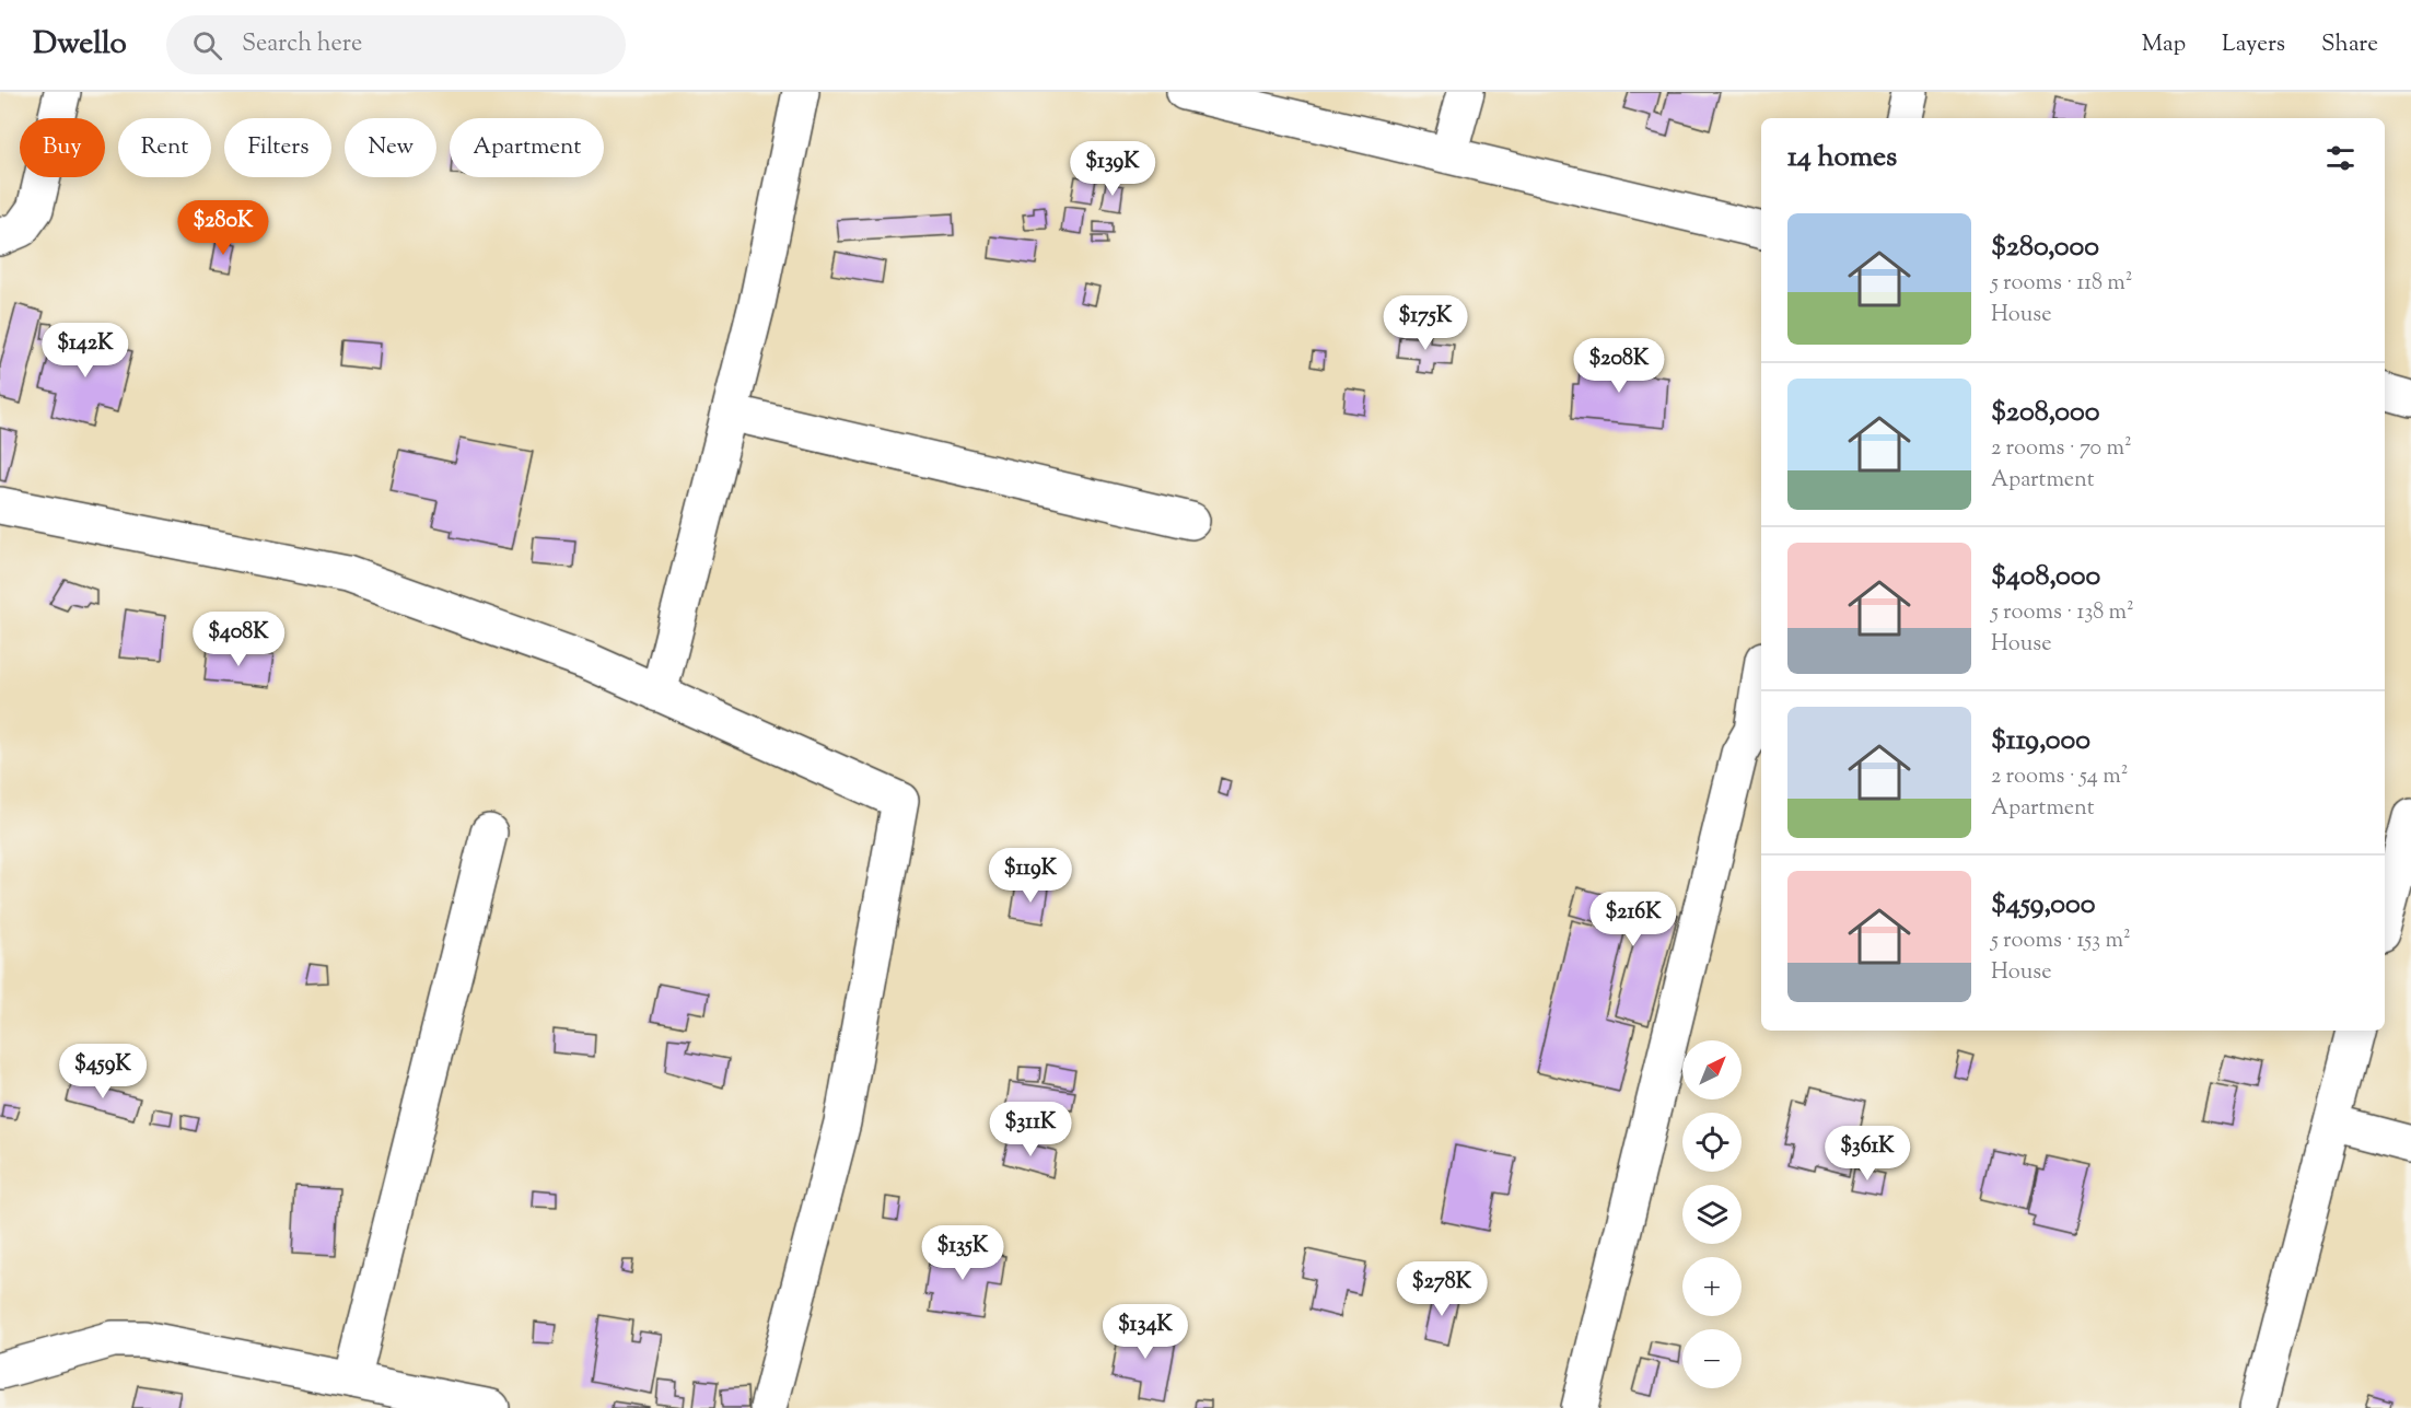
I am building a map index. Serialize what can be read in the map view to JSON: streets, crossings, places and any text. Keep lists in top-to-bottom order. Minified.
{"north":"top right","page":{"header":"Dwello","search":"Search here","nav":["Map","Layers","Share"],"chip":["Buy","Rent","Filters","New","Apartment"],"heading":"14 homes","price":["$139K","$280K","$175K","$142K","$208K","$408K","$119K","$216K","$459K","$311K","$361K","$135K","$278K","$134K"],"list":[{"name":"$280,000","note":"5 rooms · 118 m² · House"},{"name":"$208,000","note":"2 rooms · 70 m² · Apartment"},{"name":"$408,000","note":"5 rooms · 138 m² · House"},{"name":"$119,000","note":"2 rooms · 54 m² · Apartment"},{"name":"$459,000","note":"5 rooms · 153 m² · House"}],"map_buttons":["+","−"]}}
